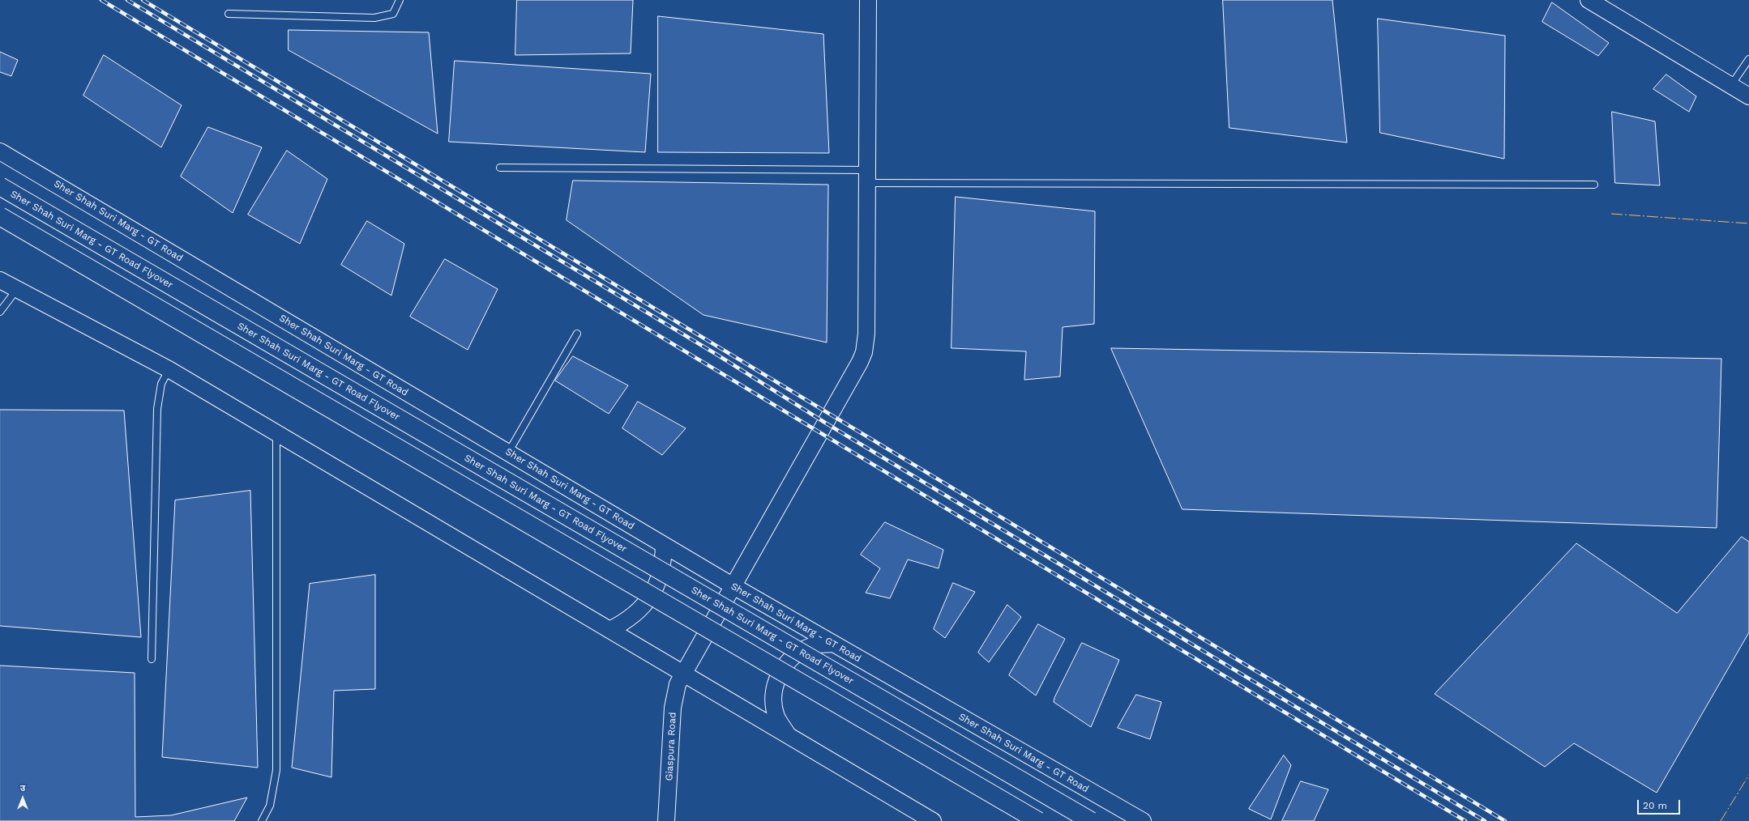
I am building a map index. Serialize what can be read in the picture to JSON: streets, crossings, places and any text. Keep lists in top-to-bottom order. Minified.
{"streets":{"highway":["Sher Shah Suri Marg - GT Road Flyover"],"street":["Sher Shah Suri Marg - GT Road","Giaspura Road"]},"crossings":[["Sher Shah Suri Marg - GT Road","Giaspura Road"]],"scale_bar":"20 m","north":"top"}
